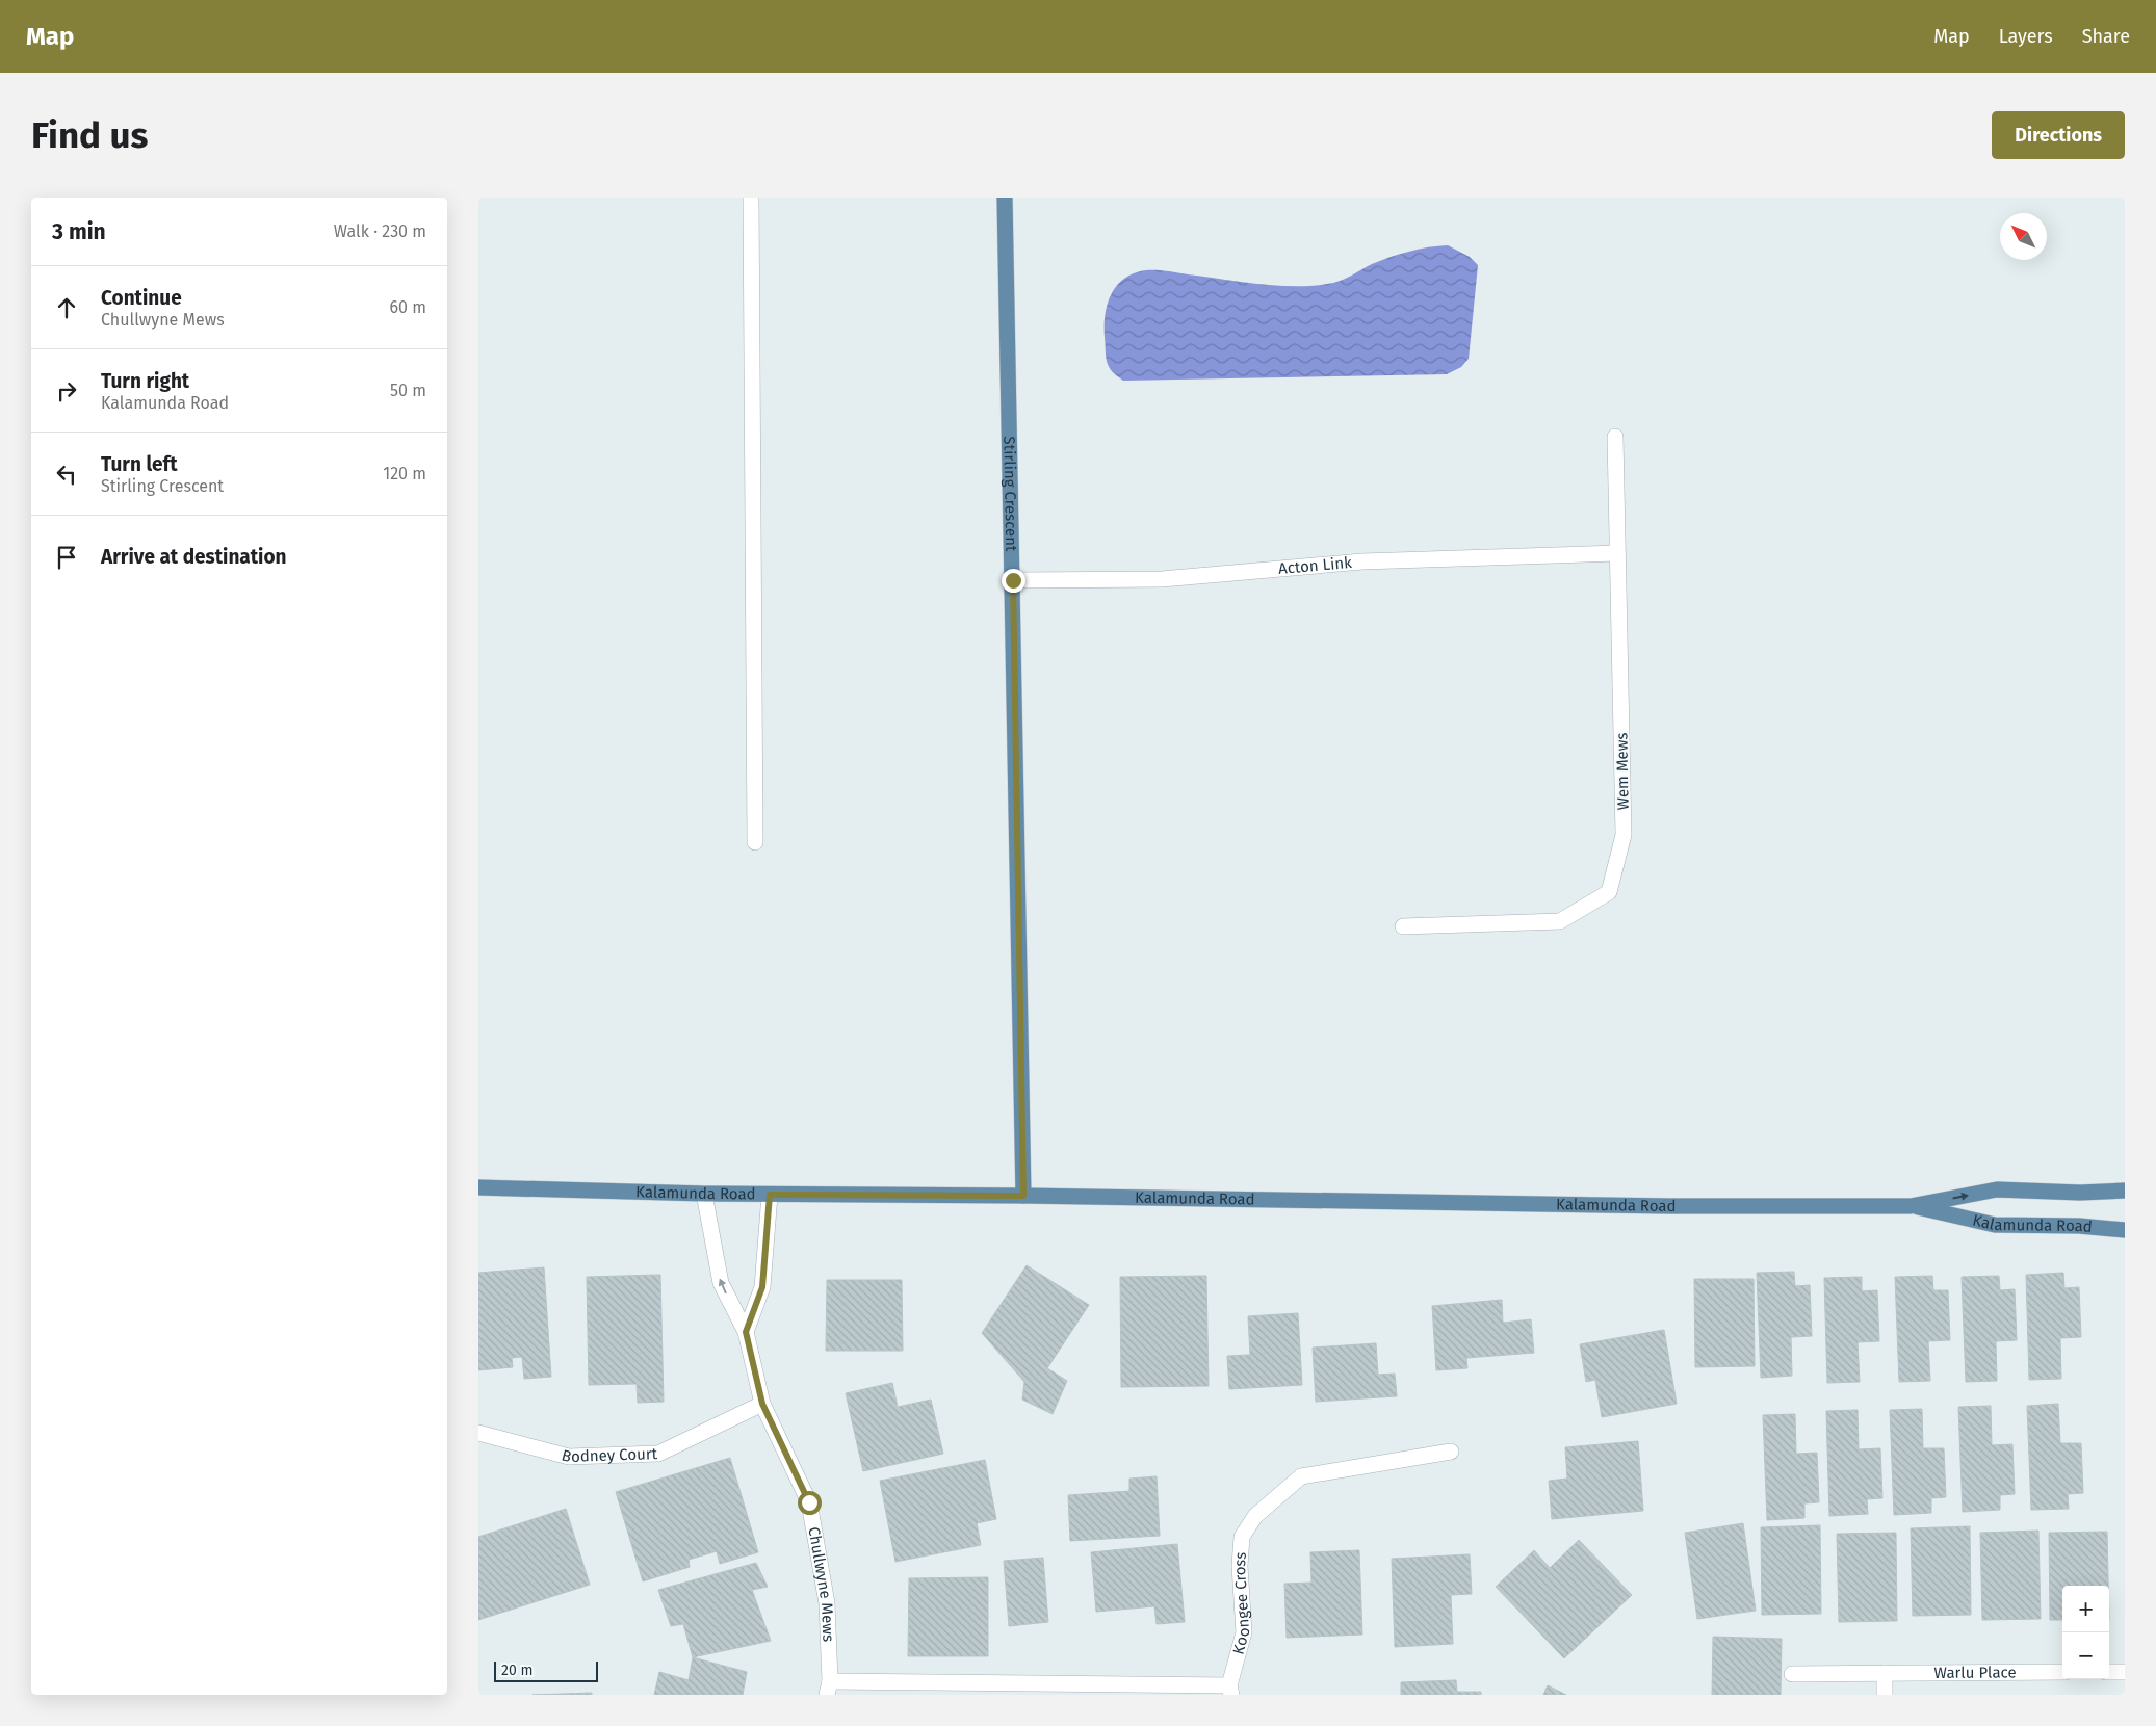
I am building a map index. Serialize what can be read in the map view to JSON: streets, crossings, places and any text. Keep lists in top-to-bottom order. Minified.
{"streets":{"main road":["Stirling Crescent","Kalamunda Road"],"street":["Acton Link","Wem Mews","Bodney Court","Chullwyne Mews","Koongee Cross","Warlu Place"]},"crossings":[["Stirling Crescent","Acton Link"],["Stirling Crescent","Kalamunda Road"],["Acton Link","Wem Mews"],["Kalamunda Road","Chullwyne Mews"],["Bodney Court","Chullwyne Mews"],["Chullwyne Mews","Koongee Cross"]],"scale_bar":"20 m","north":"top left","page":{"header":"Map","nav":["Map","Layers","Share"],"buttons":"Directions","title":"Find us","heading":["3 min","Walk · 230 m"],"list":[["Continue","Chullwyne Mews","60 m"],["Turn right","Kalamunda Road","50 m"],["Turn left","Stirling Crescent","120 m"],"Arrive at destination"],"map_buttons":["+","−"],"scale":"20 m"}}
